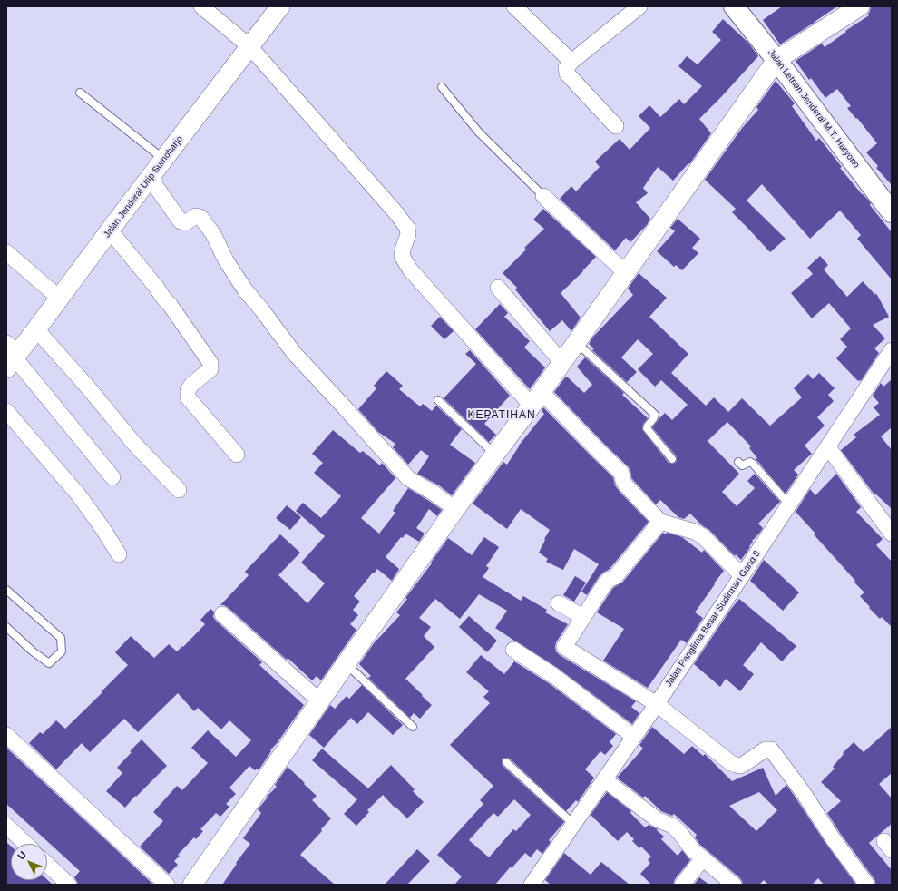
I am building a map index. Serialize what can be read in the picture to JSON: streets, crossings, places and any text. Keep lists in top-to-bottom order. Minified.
{"streets":{"main road":["Jalan Letnan Jenderal M.T. Haryono"],"street":["Jalan Jenderal Urip Sumoharjo","Jalan Panglima Besar Sudirman Gang 8"]},"districts":["KEPATIHAN"],"north":"top left"}
